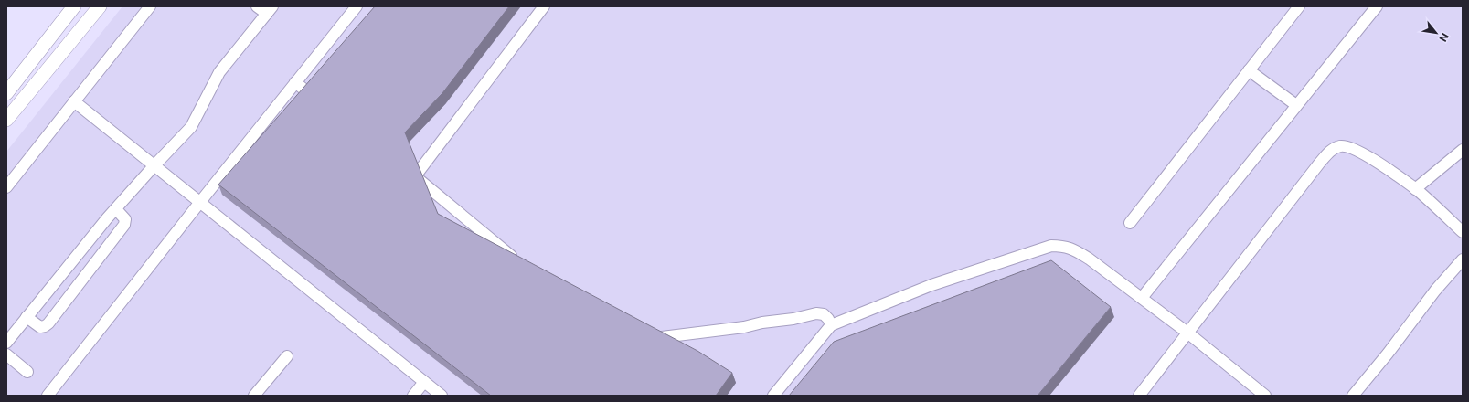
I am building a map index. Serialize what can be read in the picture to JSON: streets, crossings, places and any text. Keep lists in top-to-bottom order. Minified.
{"north":"bottom right"}
